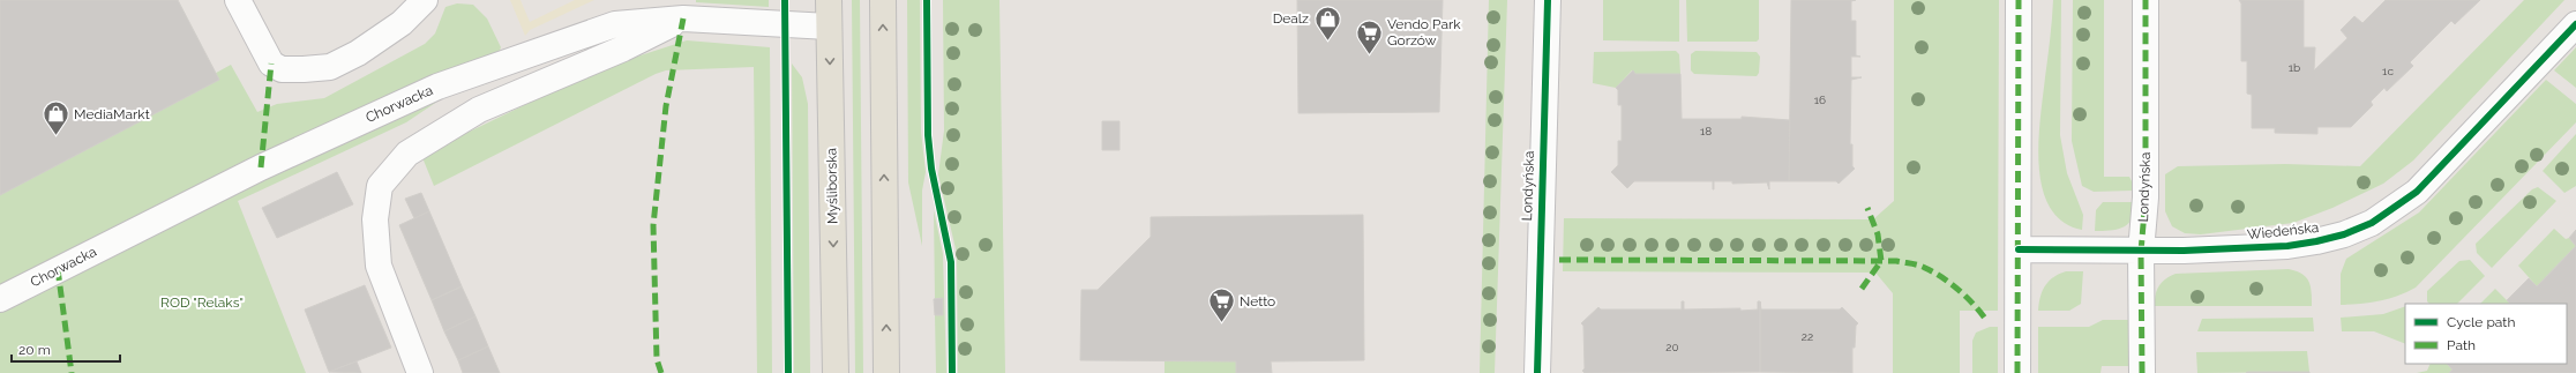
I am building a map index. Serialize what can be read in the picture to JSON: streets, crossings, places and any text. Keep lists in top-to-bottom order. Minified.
{"streets":{"main road":["Myśliborska"],"street":["Chorwacka","Londyńska","Wiedeńska"]},"crossings":[["Chorwacka","Myśliborska"],["Londyńska","Wiedeńska"]],"parks":["ROD \"Relaks\""],"places":{"shop":["Dealz","MediaMarkt"],"supermarket":["Vendo Park Gorzów","Netto"]},"house_numbers":["1b","1c","16","18","22","20"],"legend":["Cycle path","Path"],"scale_bar":"20 m"}
